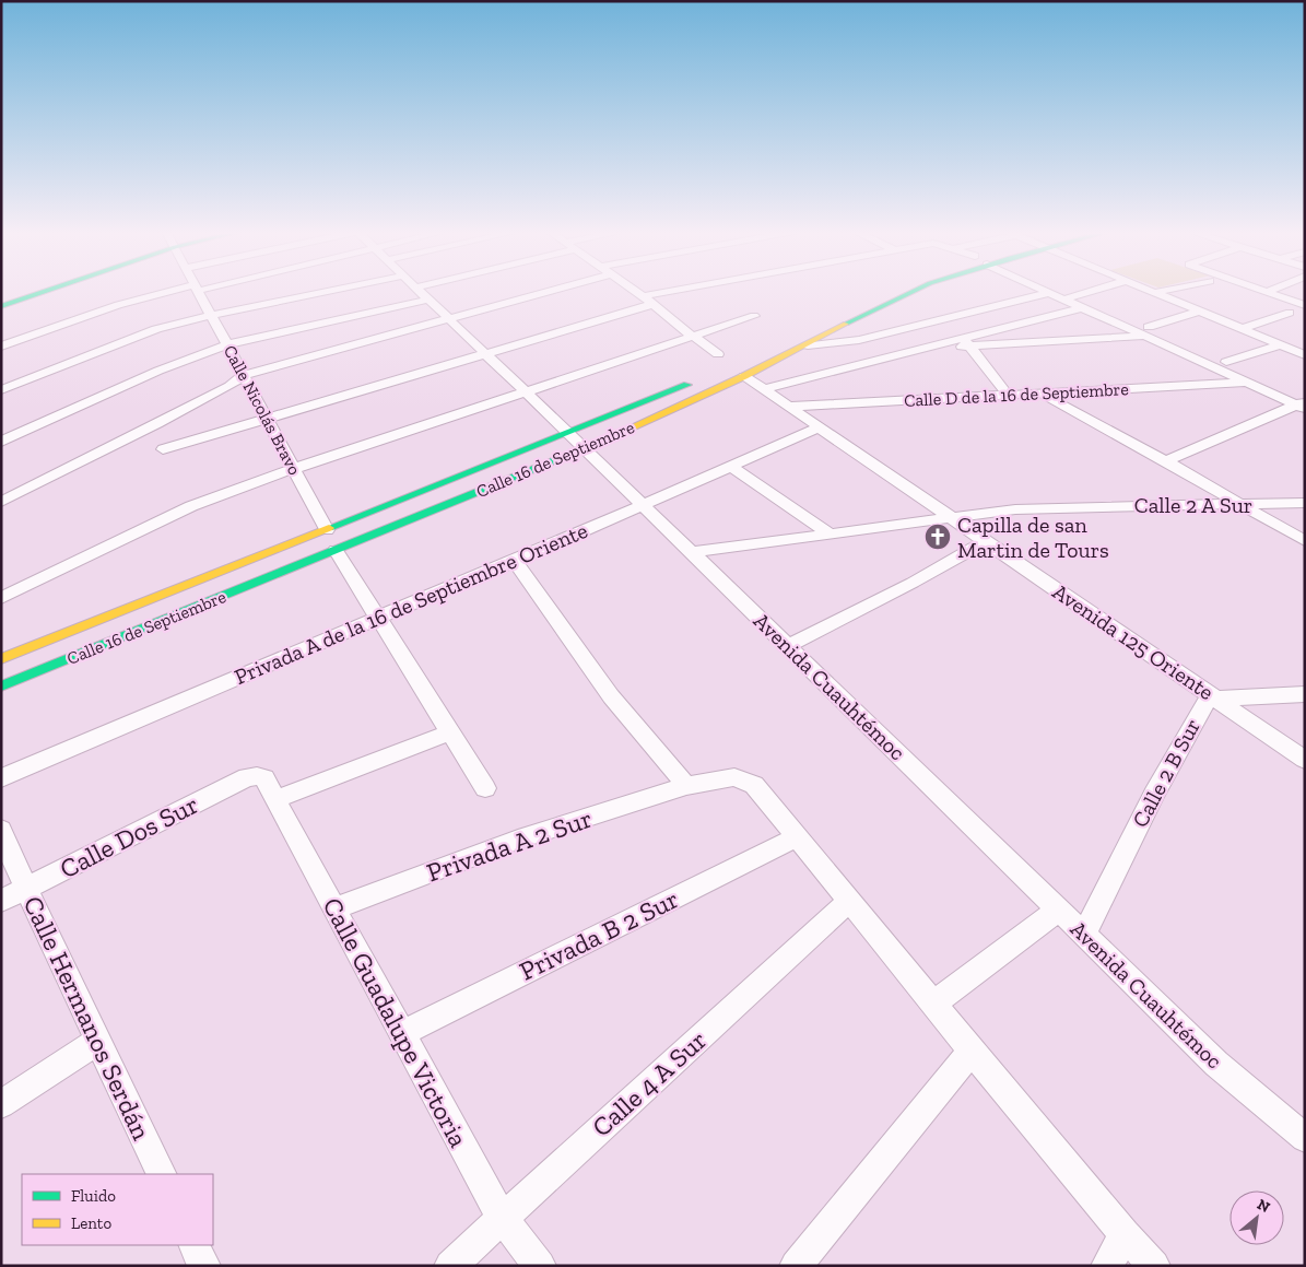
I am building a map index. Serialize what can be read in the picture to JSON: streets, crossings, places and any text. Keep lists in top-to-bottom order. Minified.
{"streets":{"main road":["Calle 16 de Septiembre"],"street":["Calle D de la 16 de Septiembre","Calle Nicolás Bravo","Calle 2 A Sur","Privada A de la 16 de Septiembre Oriente","Avenida 125 Oriente","Avenida Cuauhtémoc","Calle 2 B Sur","Calle Dos Sur","Privada A 2 Sur","Privada B 2 Sur","Calle Hermanos Serdán","Calle Guadalupe Victoria","Calle 4 A Sur"]},"crossings":[["Calle D de la 16 de Septiembre","Avenida 125 Oriente"],["Calle Nicolás Bravo","Calle 16 de Septiembre"],["Calle 16 de Septiembre","Avenida 125 Oriente"],["Calle 16 de Septiembre","Avenida Cuauhtémoc"],["Calle 2 A Sur","Avenida 125 Oriente"],["Calle 2 A Sur","Avenida Cuauhtémoc"],["Privada A de la 16 de Septiembre Oriente","Avenida 125 Oriente"],["Privada A de la 16 de Septiembre Oriente","Avenida Cuauhtémoc"],["Avenida 125 Oriente","Calle 2 B Sur"],["Avenida Cuauhtémoc","Calle 2 B Sur"],["Calle Dos Sur","Calle Hermanos Serdán"],["Calle Dos Sur","Calle Guadalupe Victoria"],["Privada A 2 Sur","Calle Guadalupe Victoria"],["Privada B 2 Sur","Calle Guadalupe Victoria"],["Calle Guadalupe Victoria","Calle 4 A Sur"]],"places":{"church":["Capilla de san Martin de Tours"]},"legend":["Fluido","Lento"],"north":"top right"}
